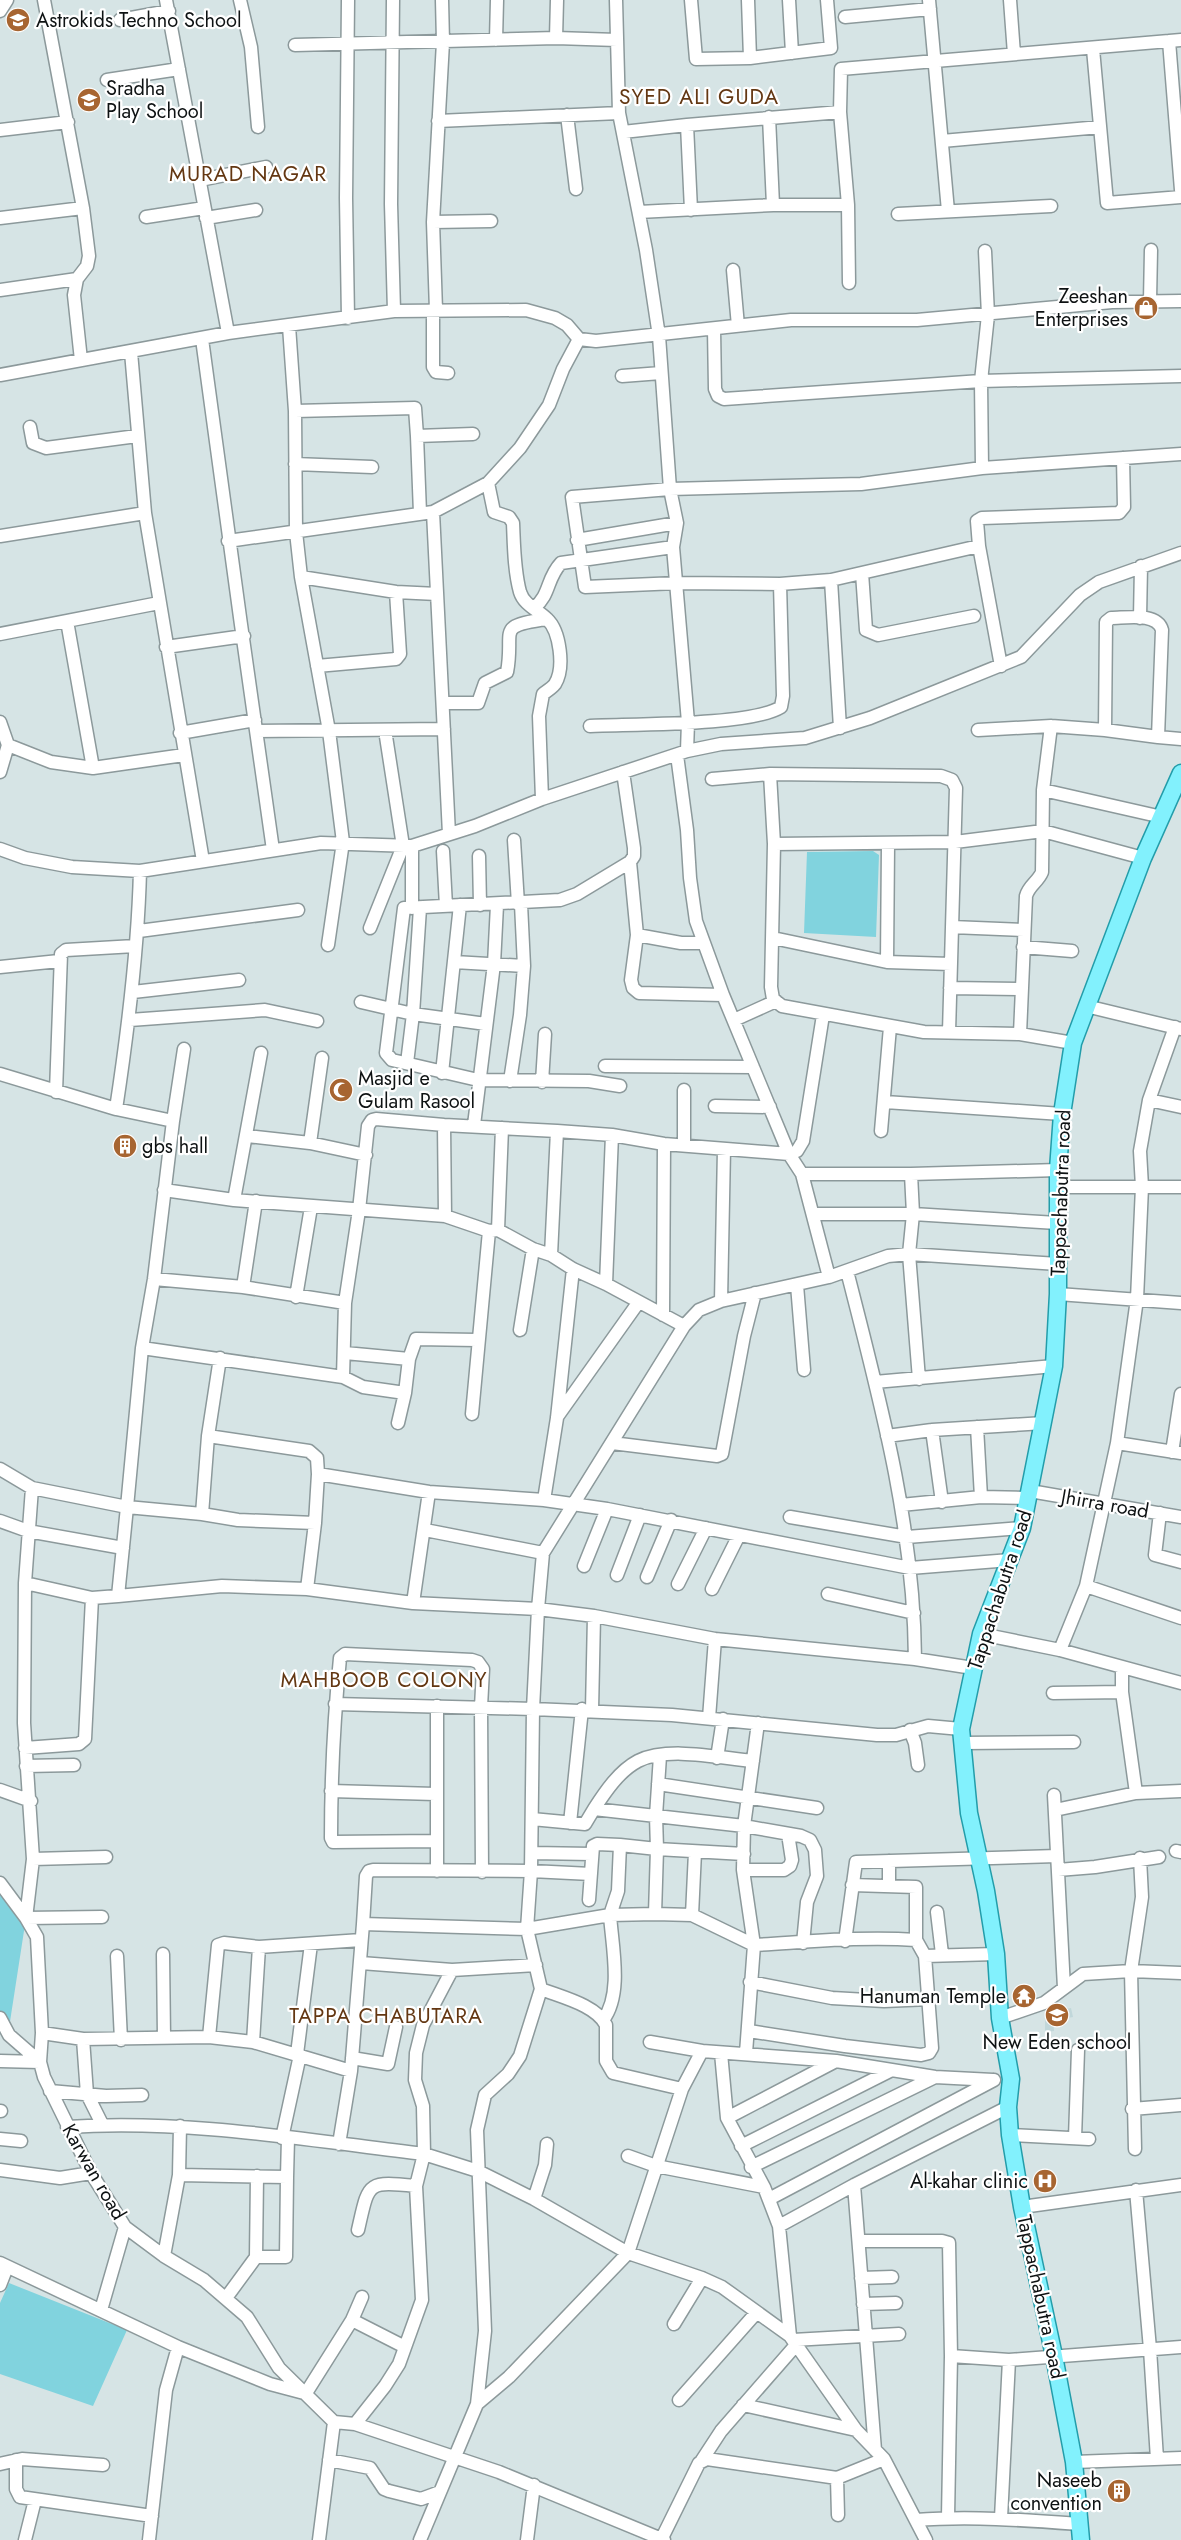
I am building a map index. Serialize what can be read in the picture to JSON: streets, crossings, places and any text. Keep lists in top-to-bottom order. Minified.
{"streets":{"main road":["Tappachabutra road"],"street":["Jhirra road","Karwan road"]},"crossings":[["Tappachabutra road","Jhirra road"]],"districts":["SYED ALI GUDA","MURAD NAGAR","MAHBOOB COLONY","TAPPA CHABUTARA"],"places":{"school or university":["Astrokids Techno School","Sradha Play School","New Eden school"],"shop":["Zeeshan Enterprises"],"mosque":["Masjid e Gulam Rasool"],"building":["gbs hall","Naseeb convention"],"temple":["Hanuman Temple"],"hospital":["Al-kahar clinic"]}}
